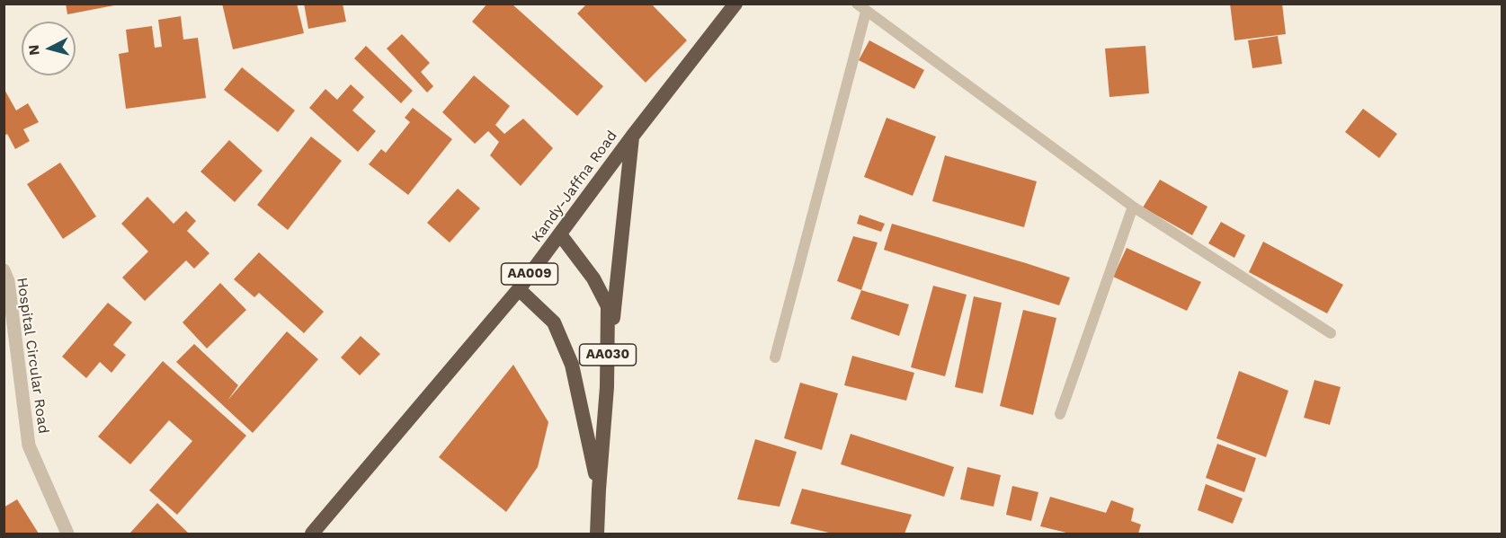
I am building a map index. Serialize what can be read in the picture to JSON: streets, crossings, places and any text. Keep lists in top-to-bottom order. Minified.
{"streets":{"highway":["Kandy-Jaffna Road","AA009","AA030"],"street":["Hospital Circular Road"]},"crossings":[["Kandy-Jaffna Road","AA030"]],"north":"left"}
